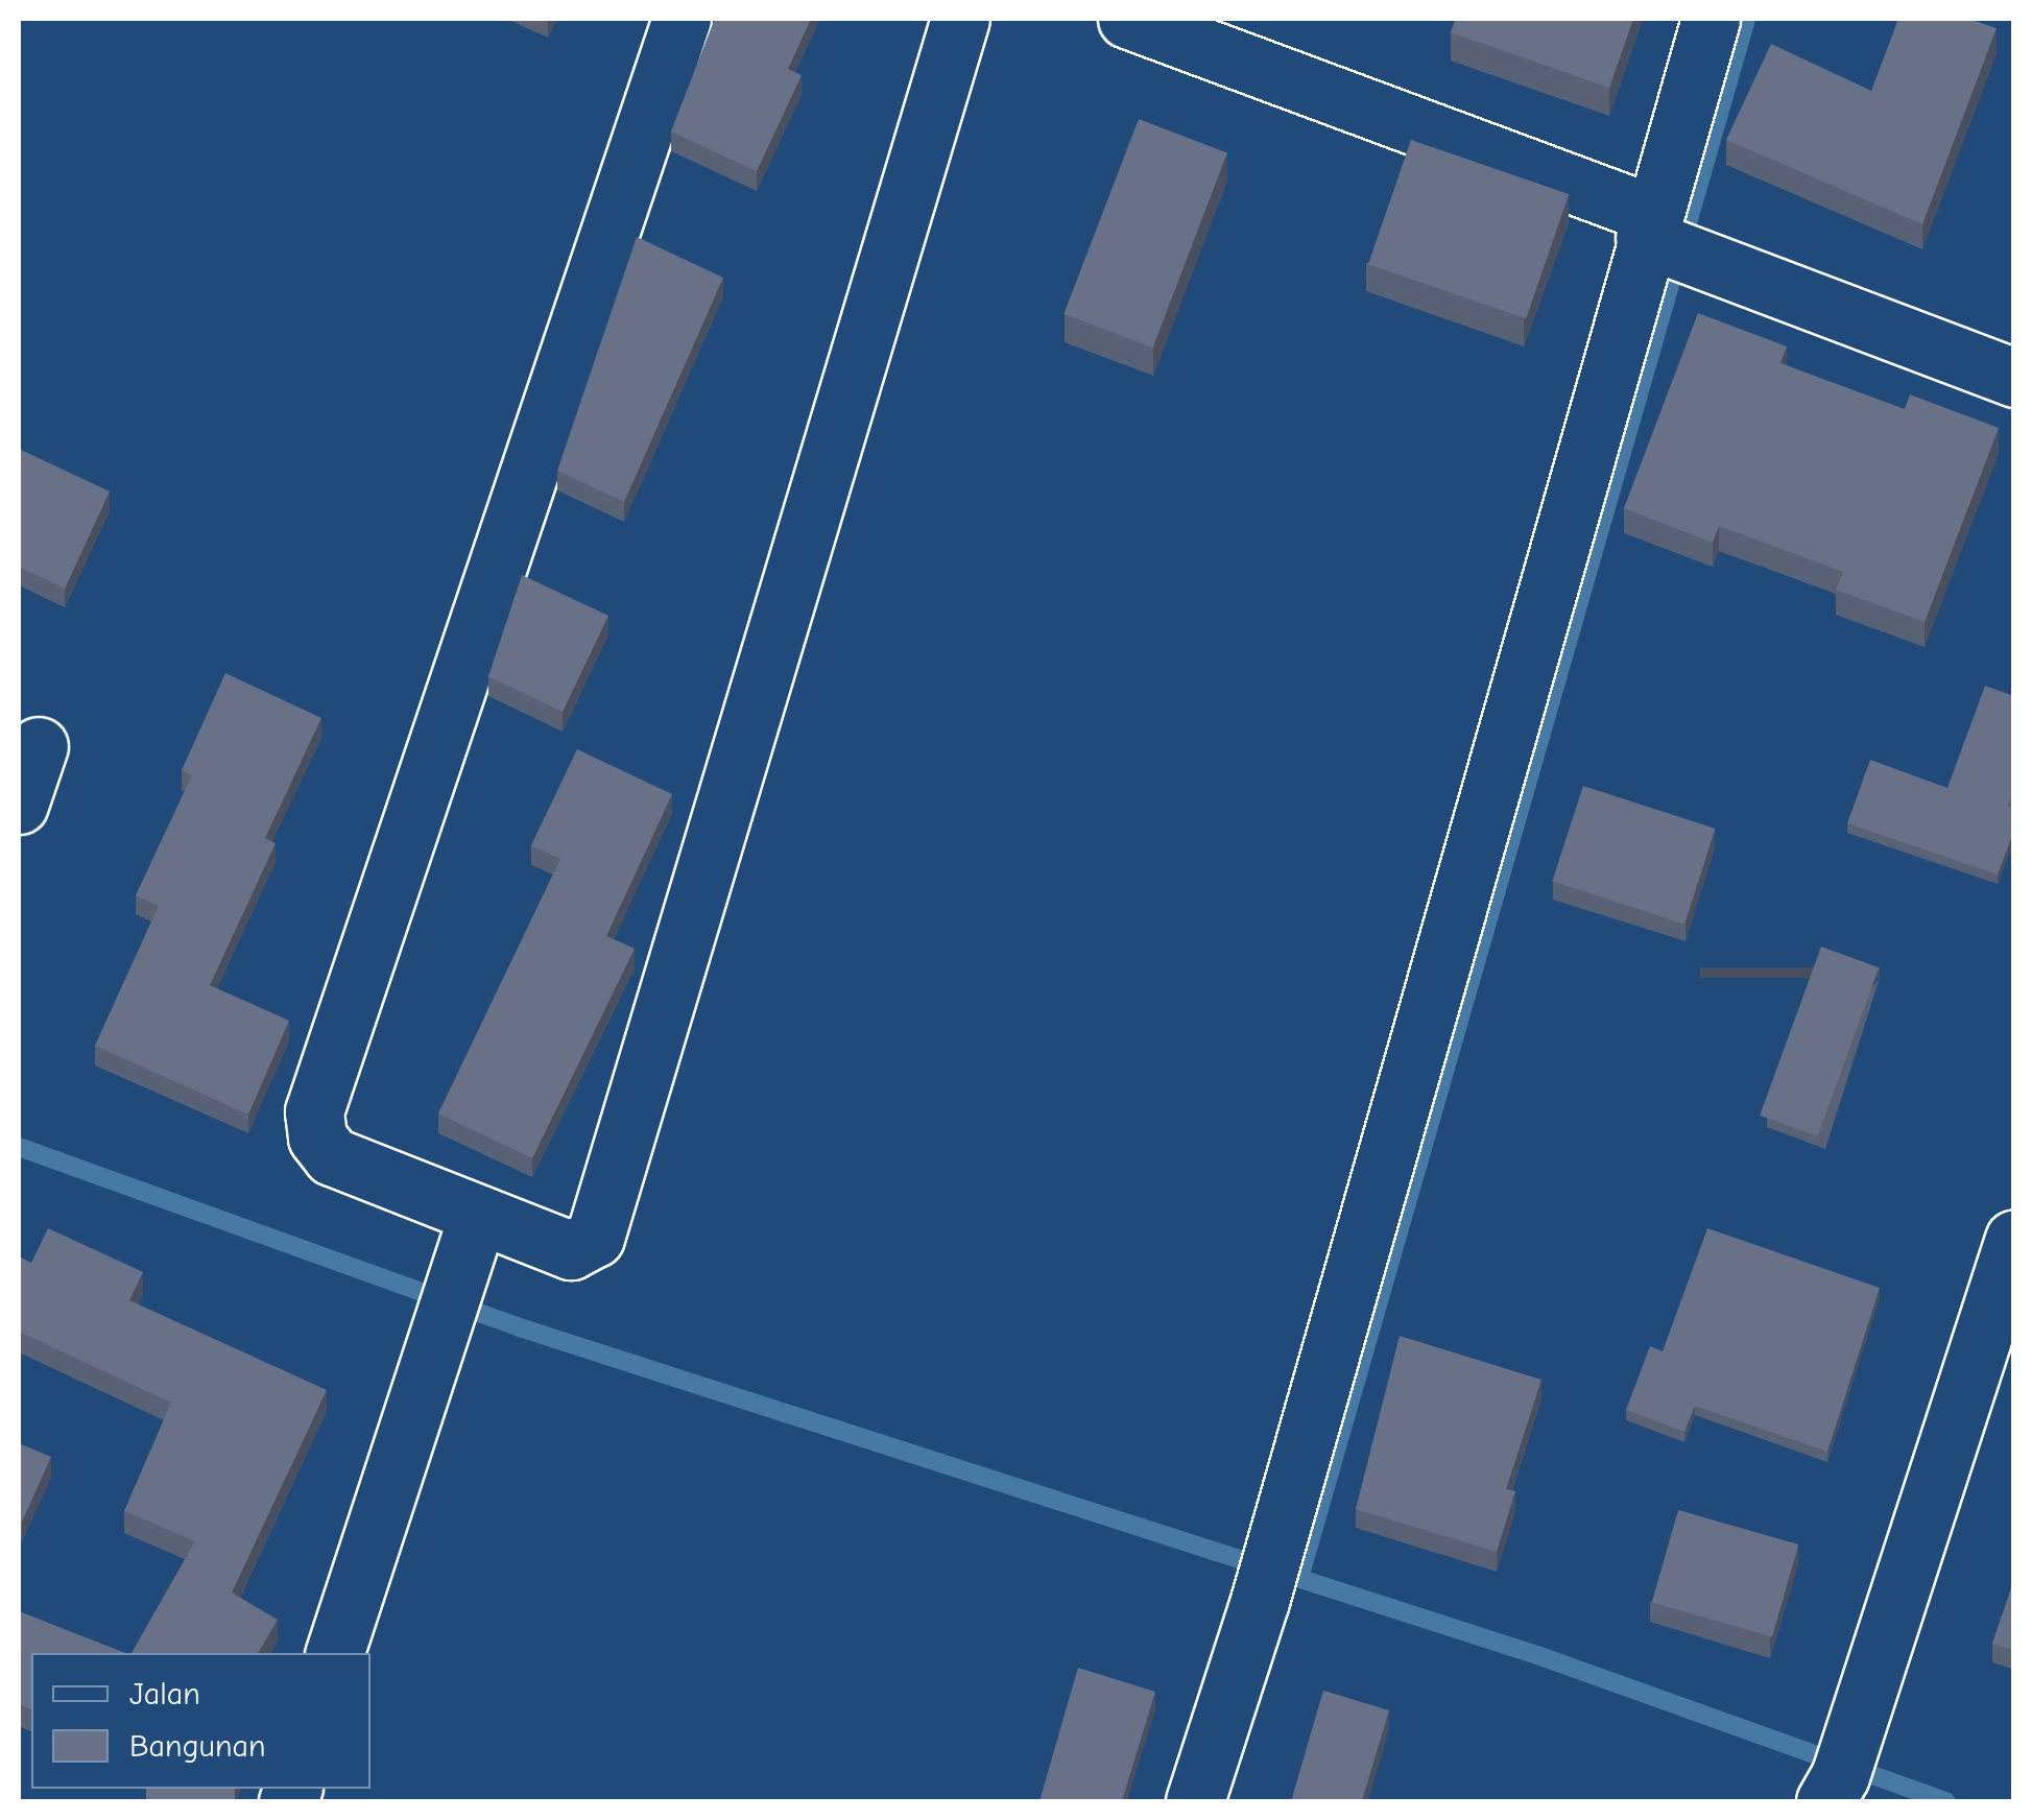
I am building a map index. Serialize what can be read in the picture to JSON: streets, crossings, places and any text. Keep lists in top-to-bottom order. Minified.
{"legend":["Jalan","Bangunan"]}
